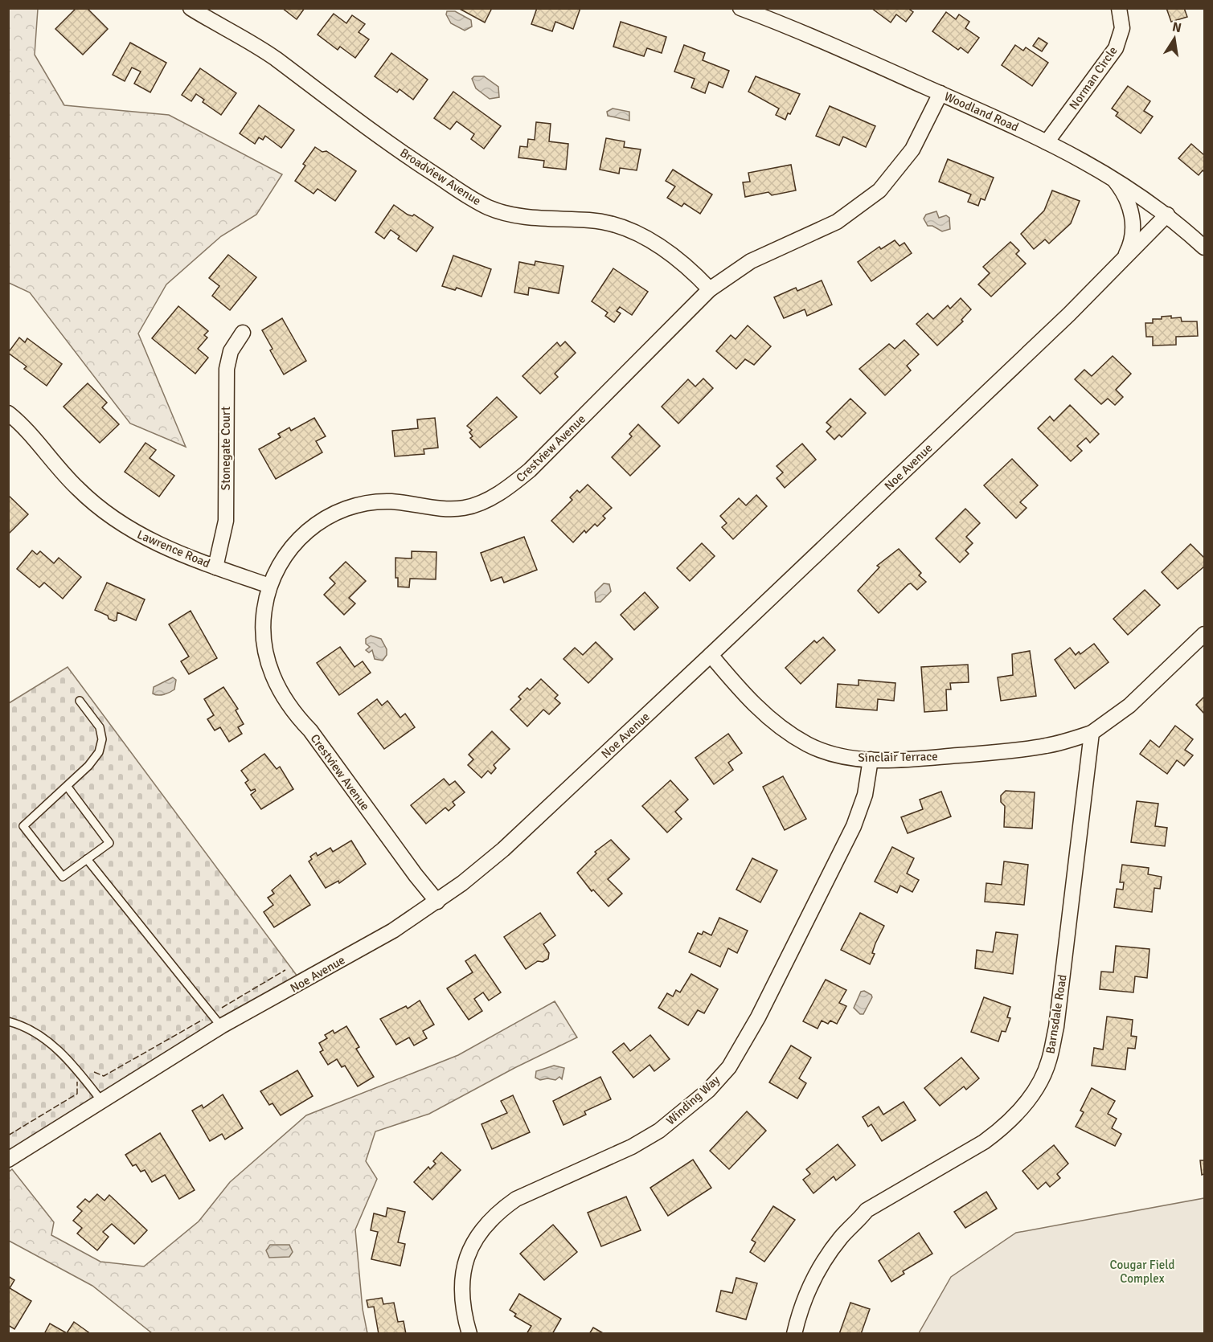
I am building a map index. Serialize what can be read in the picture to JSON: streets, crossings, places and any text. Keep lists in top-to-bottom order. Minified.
{"streets":{"street":["Norman Circle","Woodland Road","Broadview Avenue","Stonegate Court","Crestview Avenue","Noe Avenue","Lawrence Road","Sinclair Terrace","Barnsdale Road","Winding Way"]},"crossings":[["Norman Circle","Woodland Road"],["Woodland Road","Crestview Avenue"],["Woodland Road","Noe Avenue"],["Broadview Avenue","Crestview Avenue"],["Stonegate Court","Lawrence Road"],["Crestview Avenue","Noe Avenue"],["Crestview Avenue","Lawrence Road"],["Noe Avenue","Sinclair Terrace"],["Sinclair Terrace","Barnsdale Road"],["Sinclair Terrace","Winding Way"]],"parks":["Cougar Field Complex"],"north":"top"}
